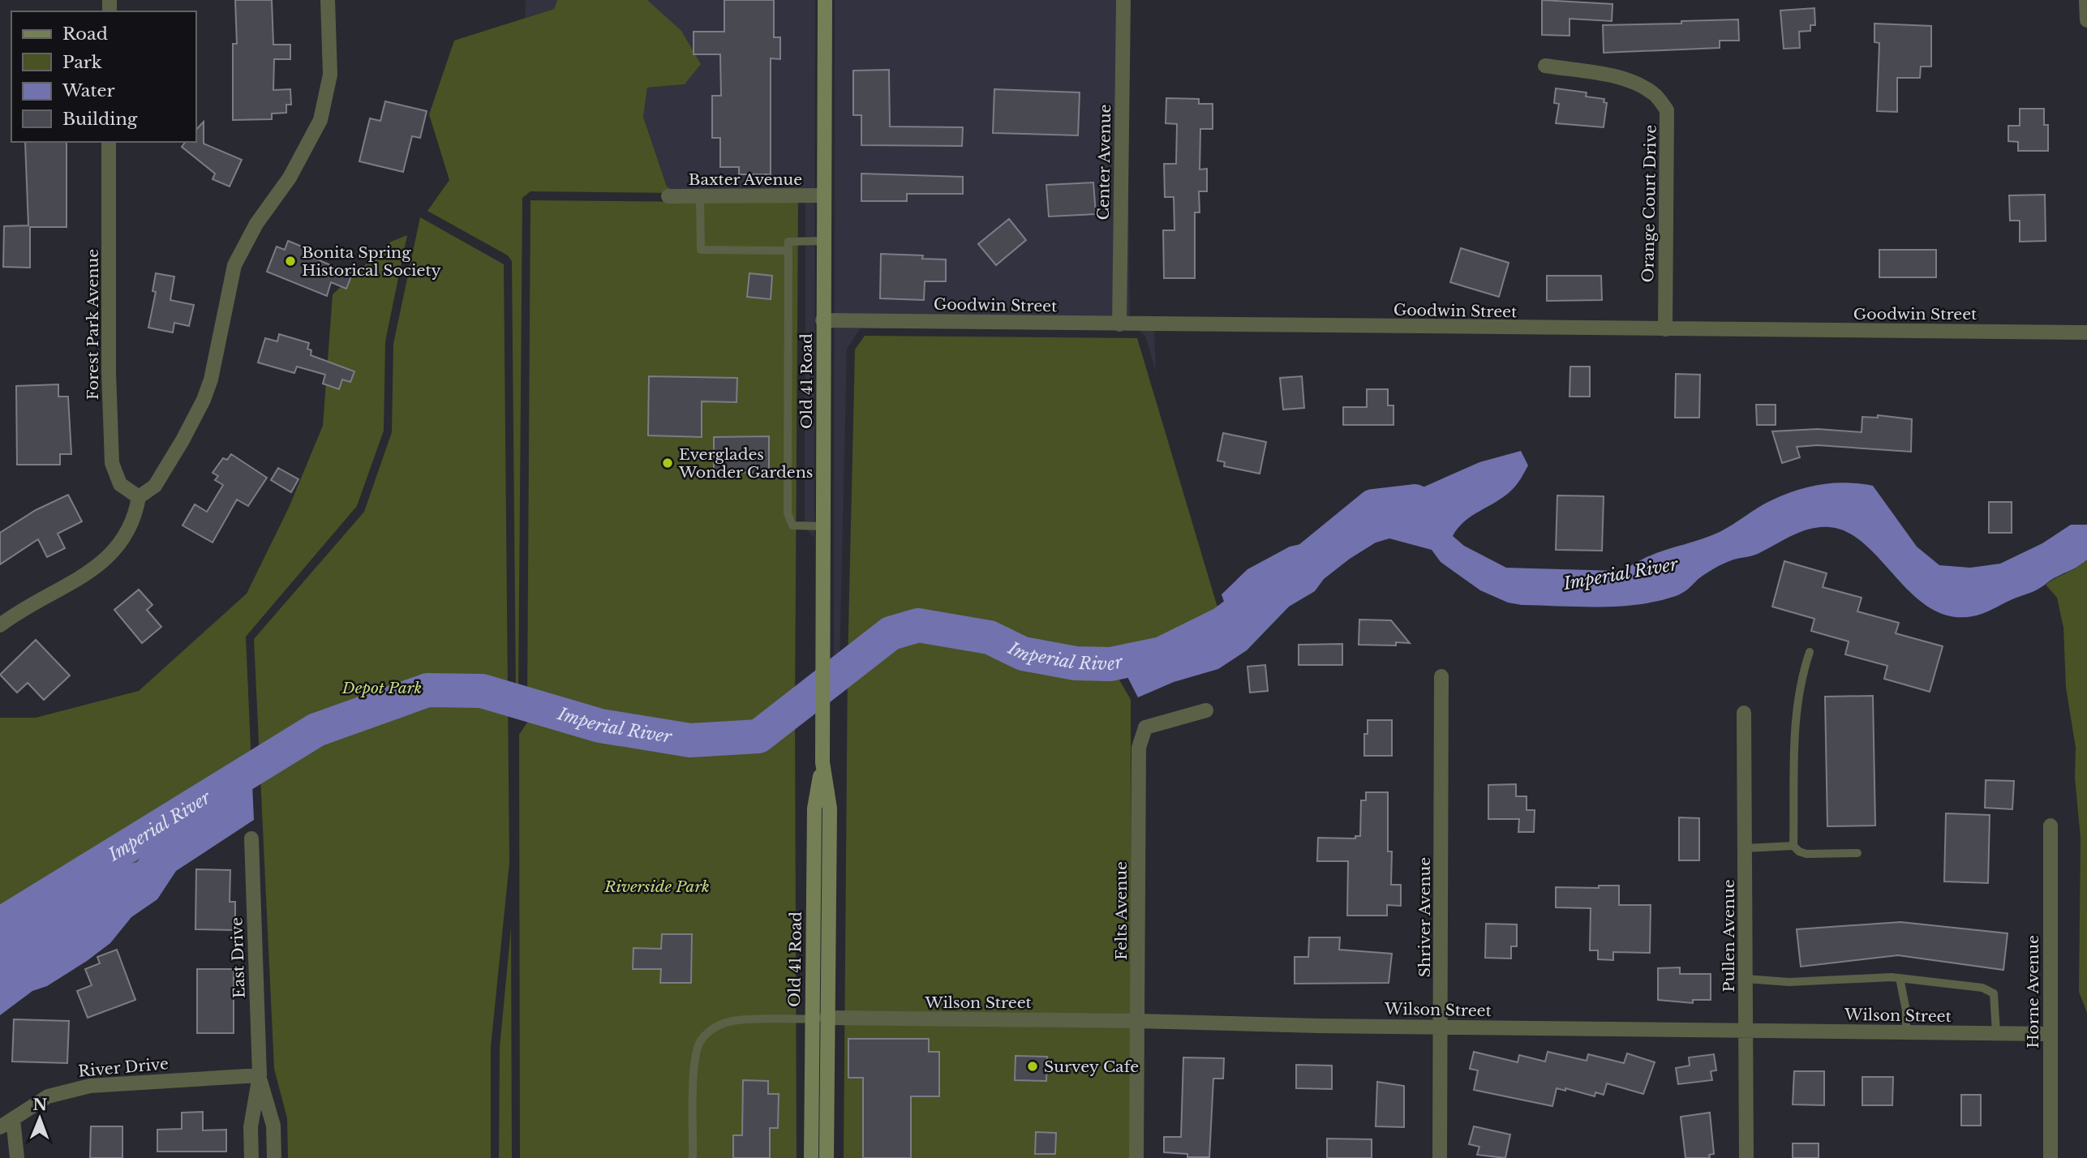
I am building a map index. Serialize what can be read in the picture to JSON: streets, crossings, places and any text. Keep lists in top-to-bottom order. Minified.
{"streets":{"street":["Center Avenue","Baxter Avenue","Orange Court Drive","Goodwin Street","Forest Park Avenue","Old 41 Road","Felts Avenue","Shriver Avenue","Pullen Avenue","East Drive","Horne Avenue","Wilson Street","River Drive"]},"crossings":[["Center Avenue","Goodwin Street"],["Baxter Avenue","Old 41 Road"],["Orange Court Drive","Goodwin Street"],["Goodwin Street","Old 41 Road"],["Old 41 Road","Wilson Street"],["Felts Avenue","Wilson Street"],["Shriver Avenue","Wilson Street"],["Pullen Avenue","Wilson Street"],["East Drive","River Drive"],["Horne Avenue","Wilson Street"]],"water":["Imperial River"],"parks":["Depot Park","Riverside Park"],"places":["Bonita Spring Historical Society","Everglades Wonder Gardens","Survey Cafe"],"legend":["Road","Park","Water","Building"],"north":"top"}
